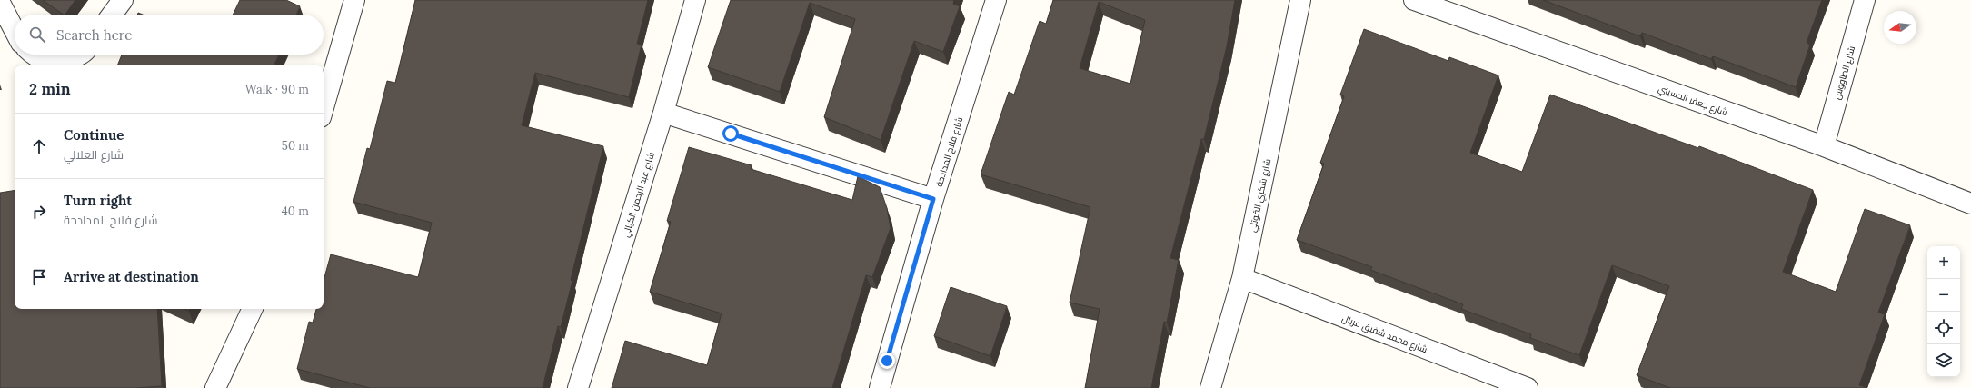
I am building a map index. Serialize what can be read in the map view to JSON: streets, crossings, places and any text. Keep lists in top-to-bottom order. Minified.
{"streets":{"street":["شارع الطاووس","شارع جعفر الحسيني","شارع فلاح المدادحة","شارع عبد الرحمن الكيالي","شارع شكري القوتلي","شارع محمد شفيق غربال"]},"crossings":[["شارع الطاووس","شارع جعفر الحسيني"],["شارع شكري القوتلي","شارع محمد شفيق غربال"]],"north":"left","page":{"search":"Search here","heading":["2 min","Walk · 90 m"],"list":[["Continue","شارع العلالي","50 m"],["Turn right","شارع فلاح المدادحة","40 m"],"Arrive at destination"],"map_buttons":["+","−"]}}
